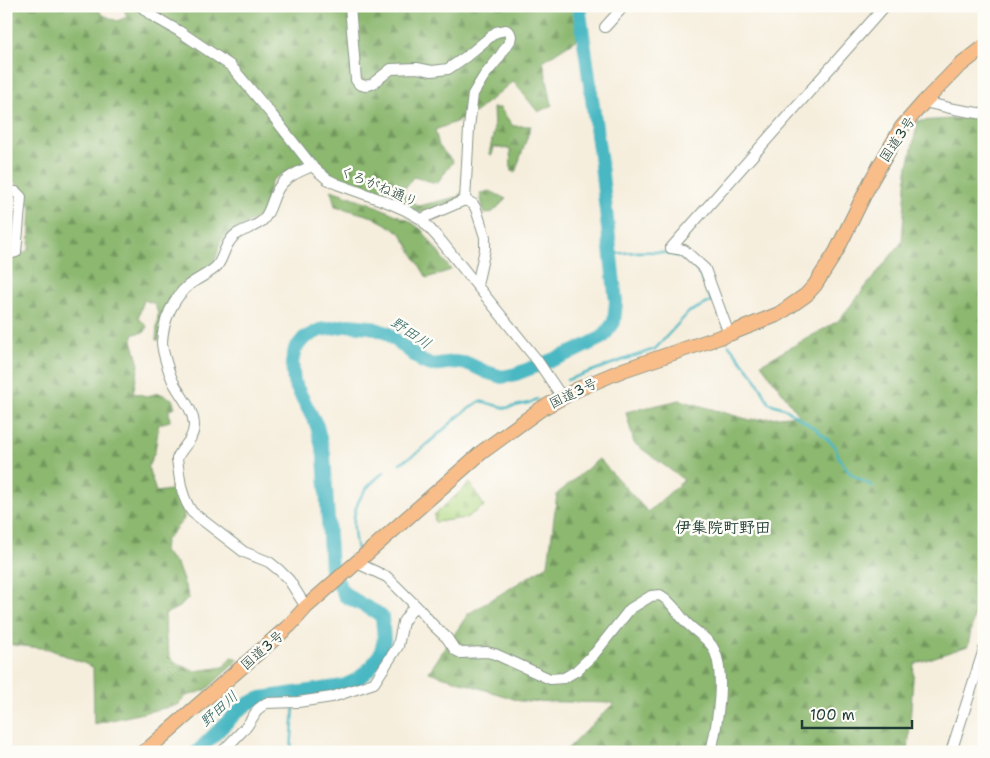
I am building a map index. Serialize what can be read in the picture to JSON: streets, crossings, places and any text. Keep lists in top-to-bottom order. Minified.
{"streets":{"highway":["国道3号"],"street":["くろがね通り"]},"crossings":[["国道3号","くろがね通り"]],"districts":["伊集院町野田"],"water":["野田川"],"scale_bar":"100 m"}
